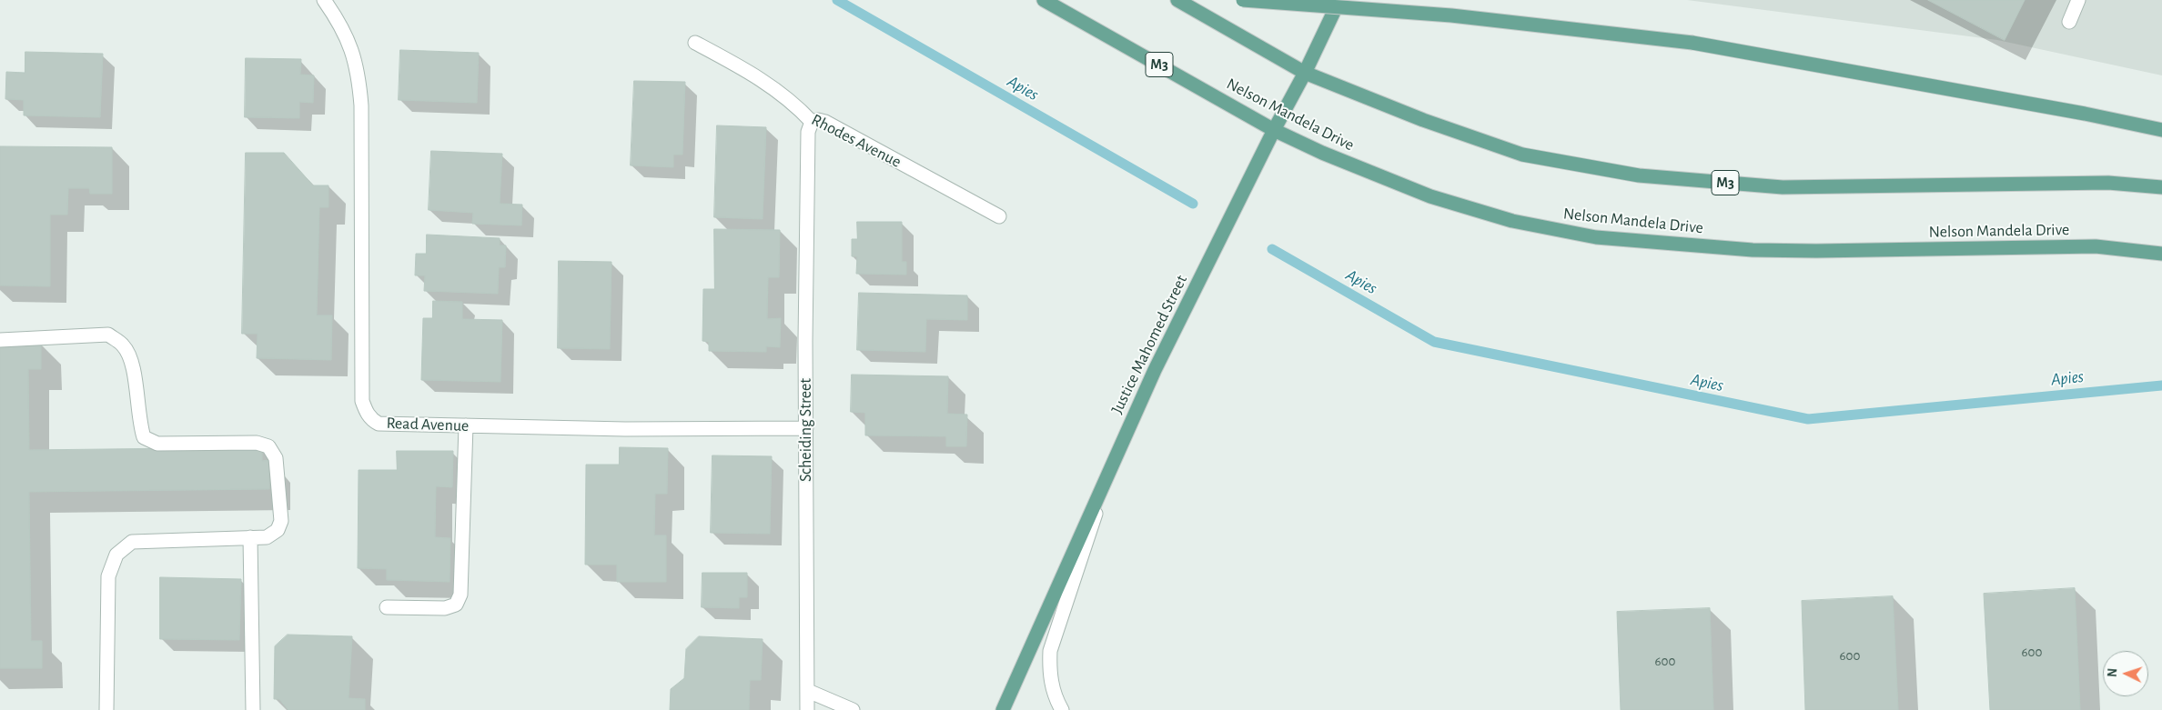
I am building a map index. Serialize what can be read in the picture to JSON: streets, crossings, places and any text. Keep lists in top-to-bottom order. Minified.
{"streets":{"main road":["M3","Nelson Mandela Drive","Justice Mahomed Street"],"street":["Rhodes Avenue","Read Avenue","Scheiding Street"]},"crossings":[["M3","Justice Mahomed Street"],["Nelson Mandela Drive","Justice Mahomed Street"],["Rhodes Avenue","Scheiding Street"],["Read Avenue","Scheiding Street"]],"water":["Apies"],"house_numbers":["600","600","600"],"north":"left"}
